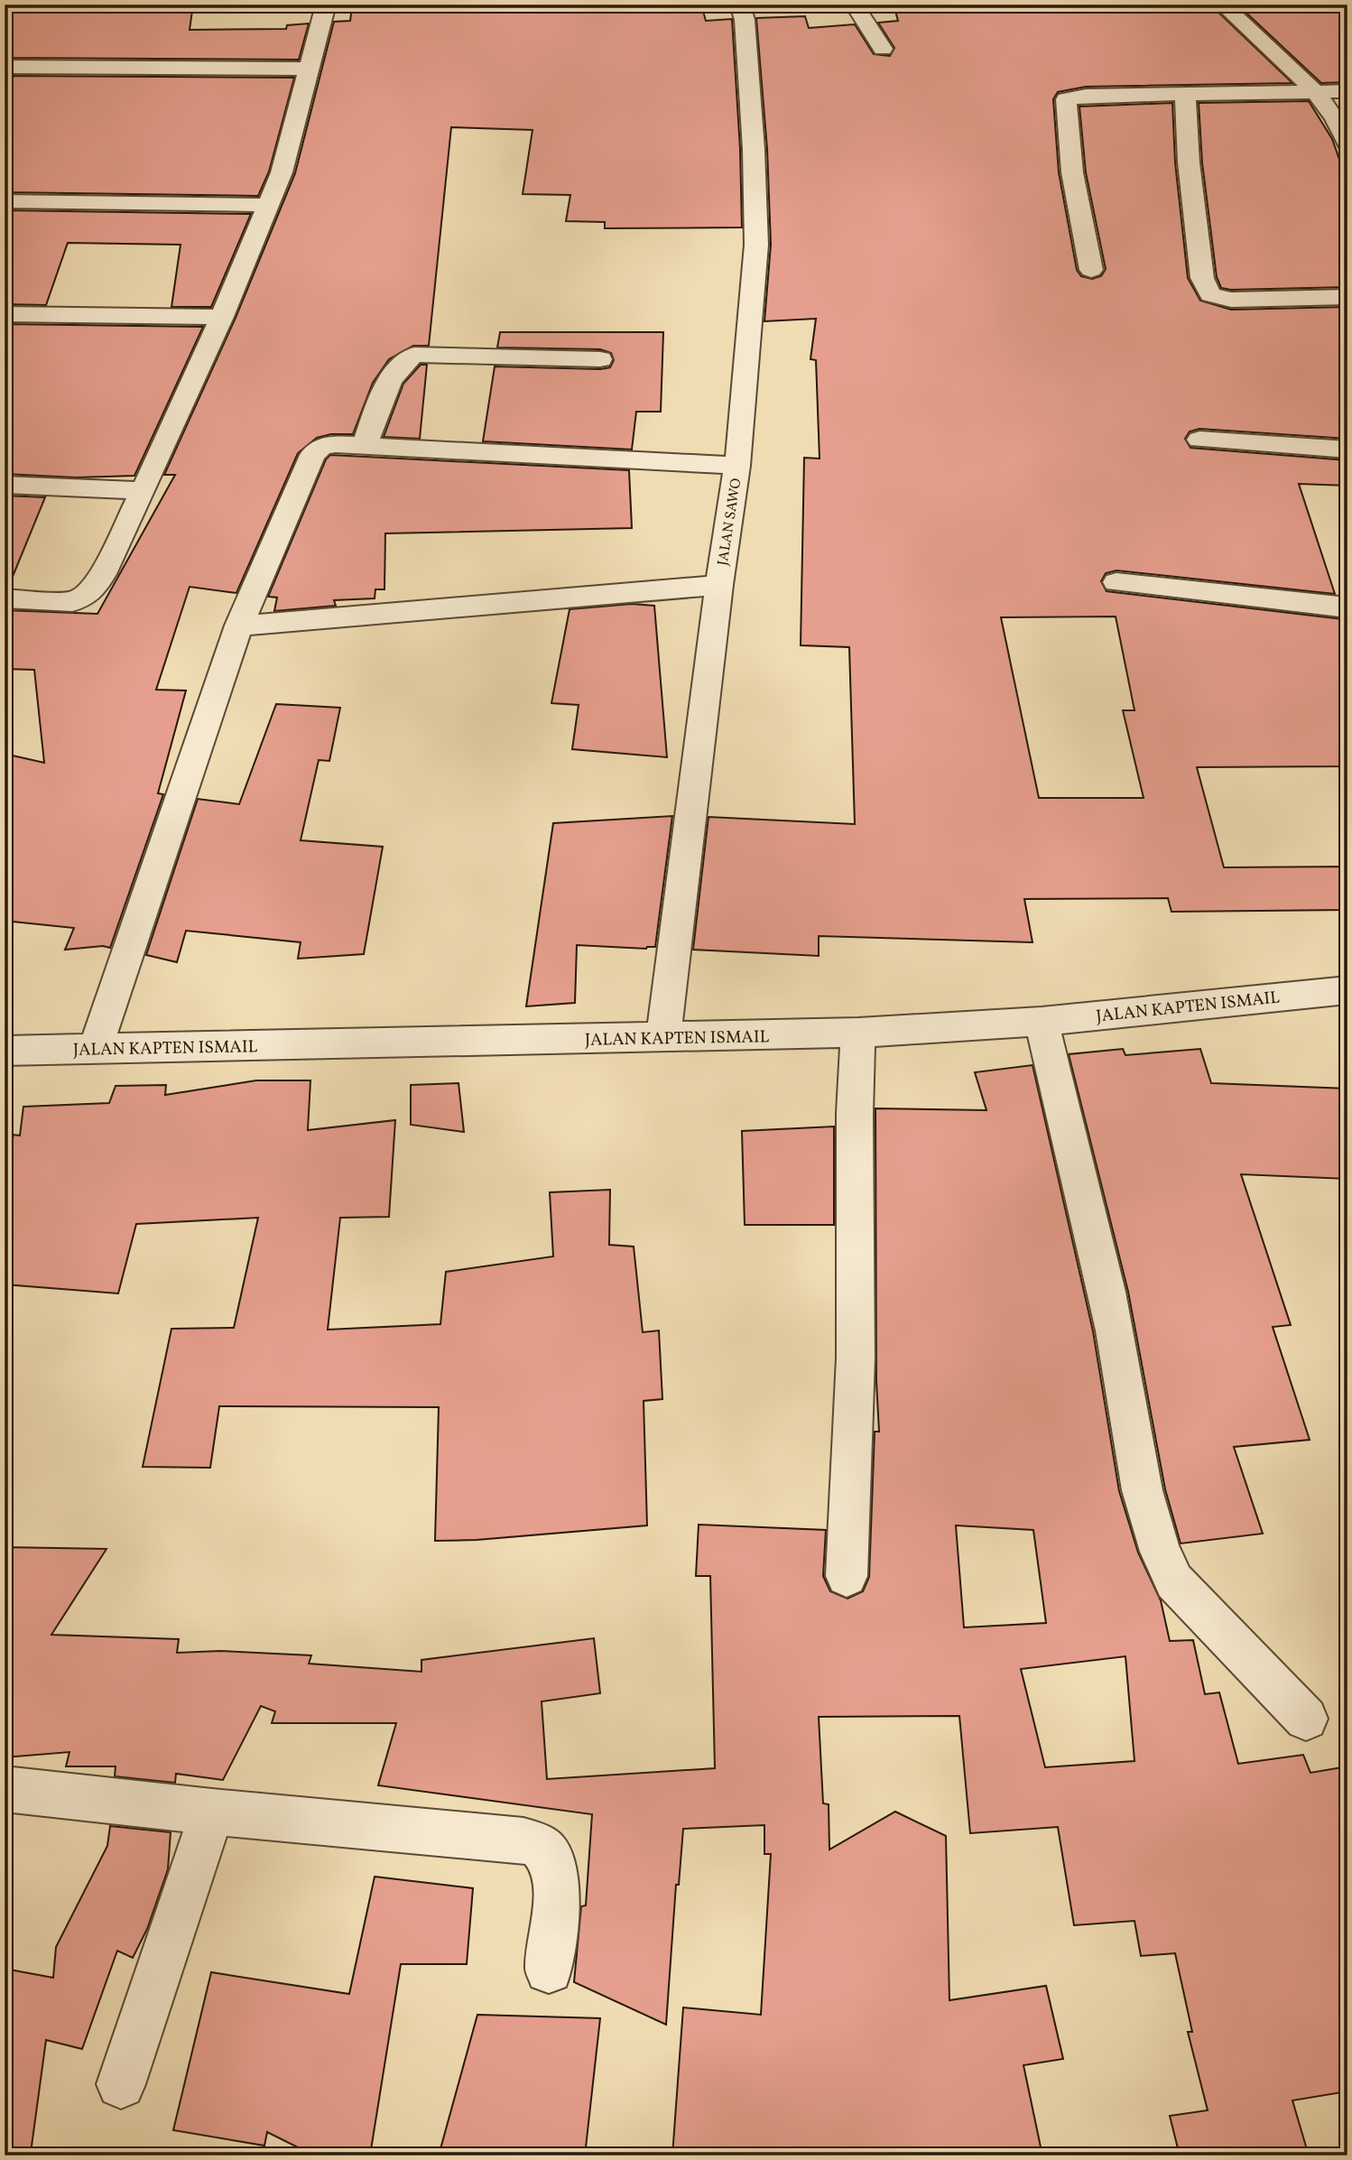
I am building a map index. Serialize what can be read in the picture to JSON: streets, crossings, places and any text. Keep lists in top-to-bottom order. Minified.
{"streets":{"street":["JALAN SAWO","JALAN KAPTEN ISMAIL"]},"crossings":[["JALAN SAWO","JALAN KAPTEN ISMAIL"]]}
